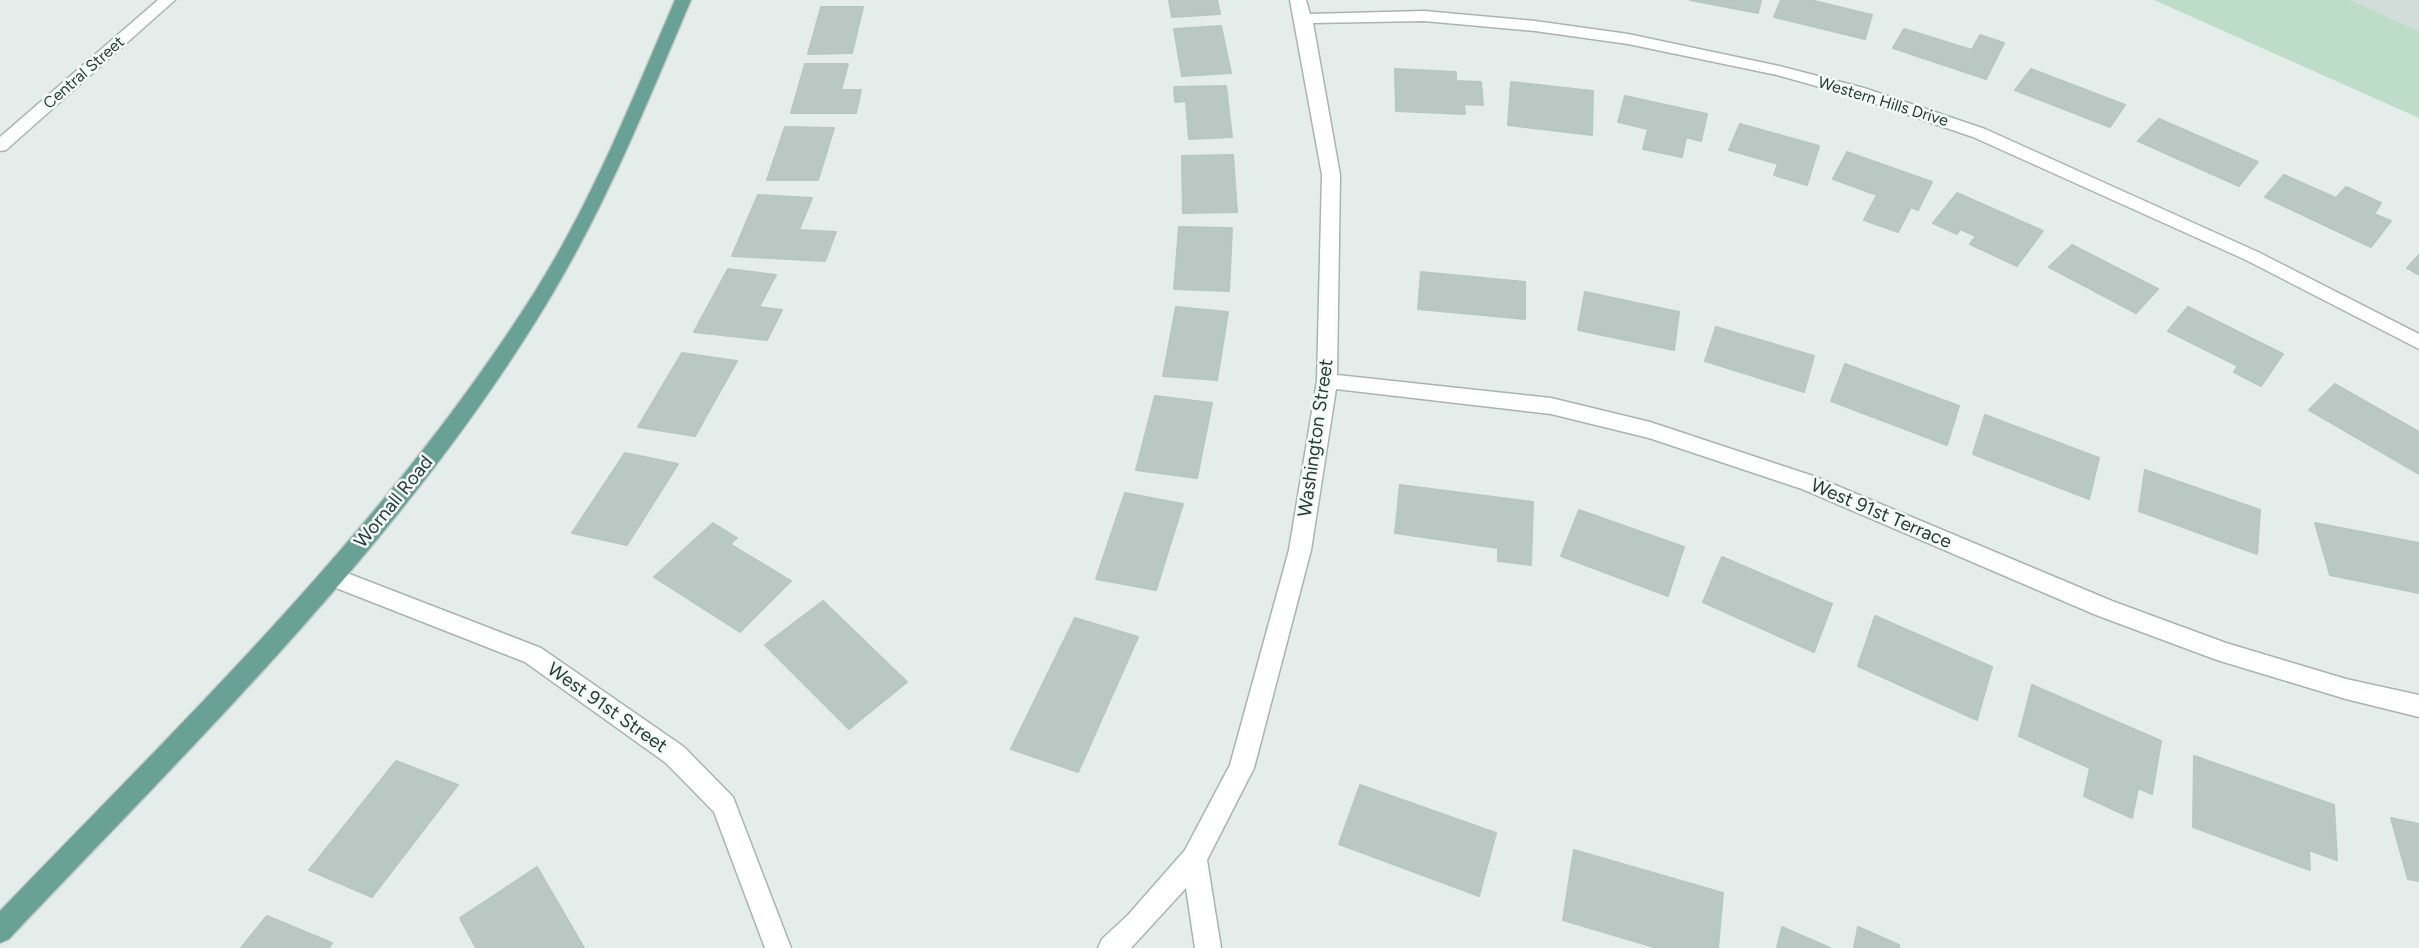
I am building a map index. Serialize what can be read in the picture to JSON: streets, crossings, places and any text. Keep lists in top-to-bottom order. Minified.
{"streets":{"main road":["Wornall Road"],"street":["Central Street","Western Hills Drive","Washington Street","West 91st Terrace","West 91st Street"]},"crossings":[["Western Hills Drive","Washington Street"],["Washington Street","West 91st Terrace"],["Wornall Road","West 91st Street"]]}
